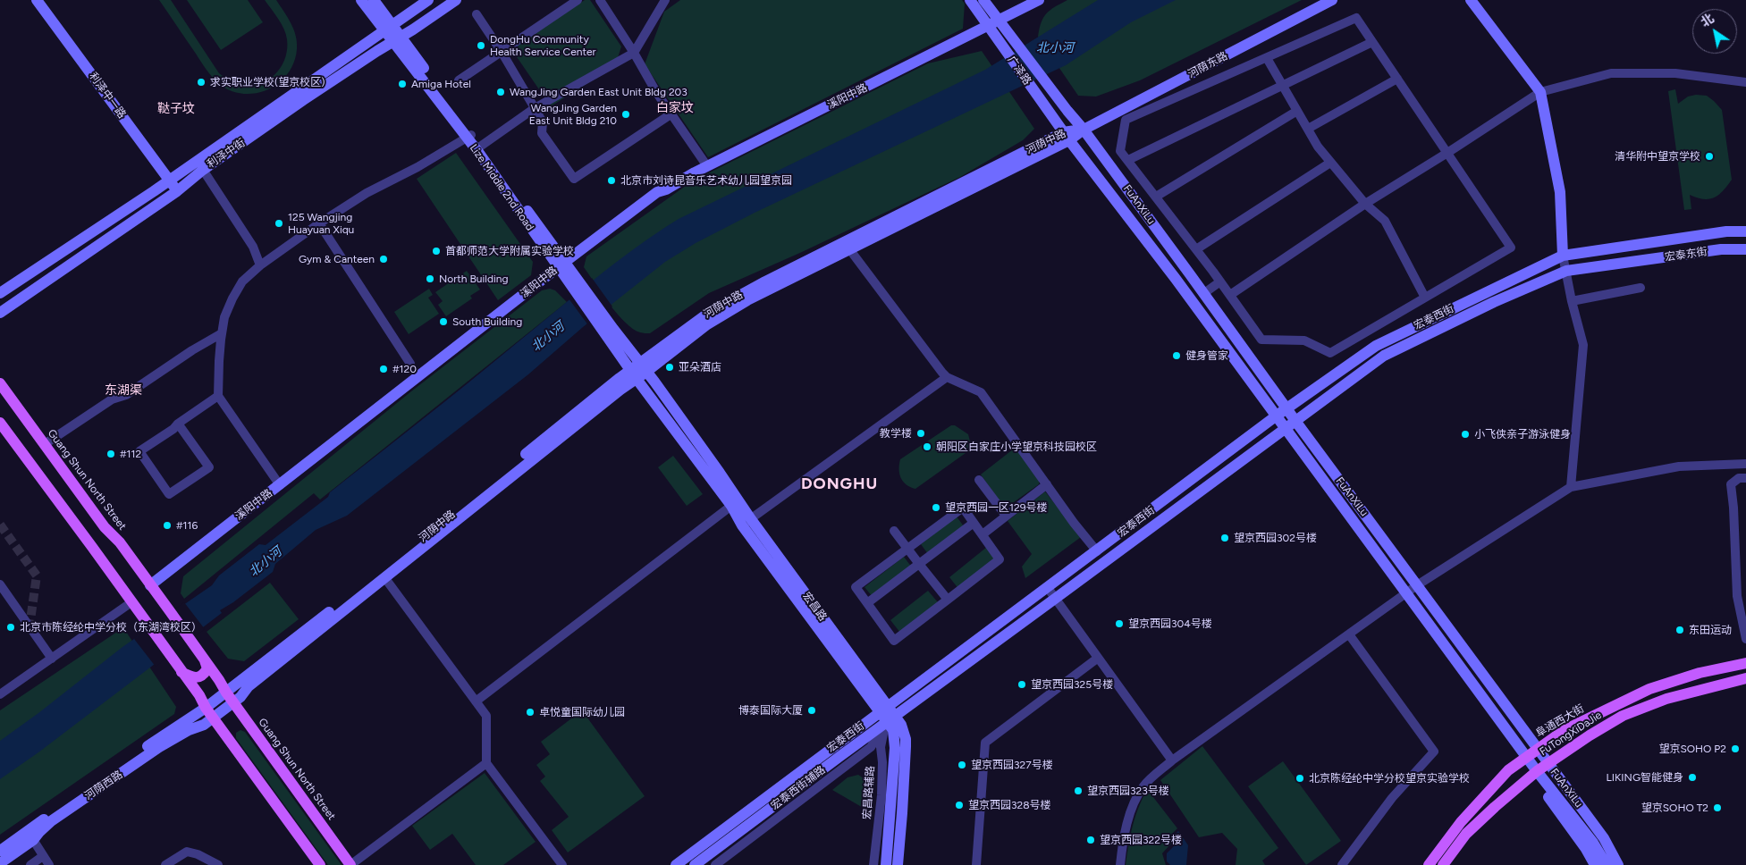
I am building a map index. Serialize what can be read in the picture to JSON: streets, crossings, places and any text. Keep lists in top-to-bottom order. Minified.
{"streets":{"main road":["Guang Shun North Street","阜通西大街","FuTongXiDaJie"],"street":["河荫东路","广泽路","利泽中一路","溪阳中路","河荫中路","利泽中街","Lize Middle 2nd Road","FuAnXiLu","宏泰东街","宏泰西街","宏昌路","河荫西路","宏泰西街辅路","宏昌路辅路"]},"crossings":[["河荫东路","广泽路"],["河荫东路","河荫中路"],["河荫东路","FuAnXiLu"],["广泽路","溪阳中路"],["广泽路","河荫中路"],["广泽路","FuAnXiLu"],["利泽中一路","利泽中街"],["溪阳中路","Lize Middle 2nd Road"],["溪阳中路","Guang Shun North Street"],["河荫中路","Lize Middle 2nd Road"],["河荫中路","FuAnXiLu"],["河荫中路","Guang Shun North Street"],["河荫中路","宏昌路"],["河荫中路","河荫西路"],["利泽中街","Lize Middle 2nd Road"],["Lize Middle 2nd Road","宏昌路"],["FuAnXiLu","宏泰西街"],["FuAnXiLu","阜通西大街"],["FuAnXiLu","FuTongXiDaJie"],["宏泰东街","宏泰西街"],["宏泰西街","宏昌路"],["宏泰西街","宏泰西街辅路"],["宏泰西街","宏昌路辅路"],["Guang Shun North Street","河荫西路"],["宏昌路","宏泰西街辅路"],["宏昌路","宏昌路辅路"],["宏泰西街辅路","宏昌路辅路"]],"districts":["白家坟","鞑子坟","东湖渠","DONGHU"],"water":["北小河"],"places":["DongHu Community Health Service Center","求实职业学校(望京校区)","Amiga Hotel","WangJing Garden East Unit Bldg 203","WangJing Garden East Unit Bldg 210","清华附中望京学校","北京市刘诗昆音乐艺术幼儿园望京园","125 Wangjing Huayuan Xiqu","首都师范大学附属实验学校","Gym & Canteen","North Building","South Building","健身管家","亚朵酒店","#120","教学楼","小飞侠亲子游泳健身","朝阳区白家庄小学望京科技园校区","#112","望京西园一区129号楼","#116","望京西园302号楼","望京西园304号楼","北京市陈经纶中学分校（东湖湾校区）","东田运动","望京西园325号楼","博泰国际大厦","卓悦童国际幼儿园","望京SOHO P2","望京西园327号楼","LIKING智能健身","北京陈经纶中学分校望京实验学校","望京西园323号楼","望京西园328号楼","望京SOHO T2","望京西园322号楼"],"north":"top left"}
